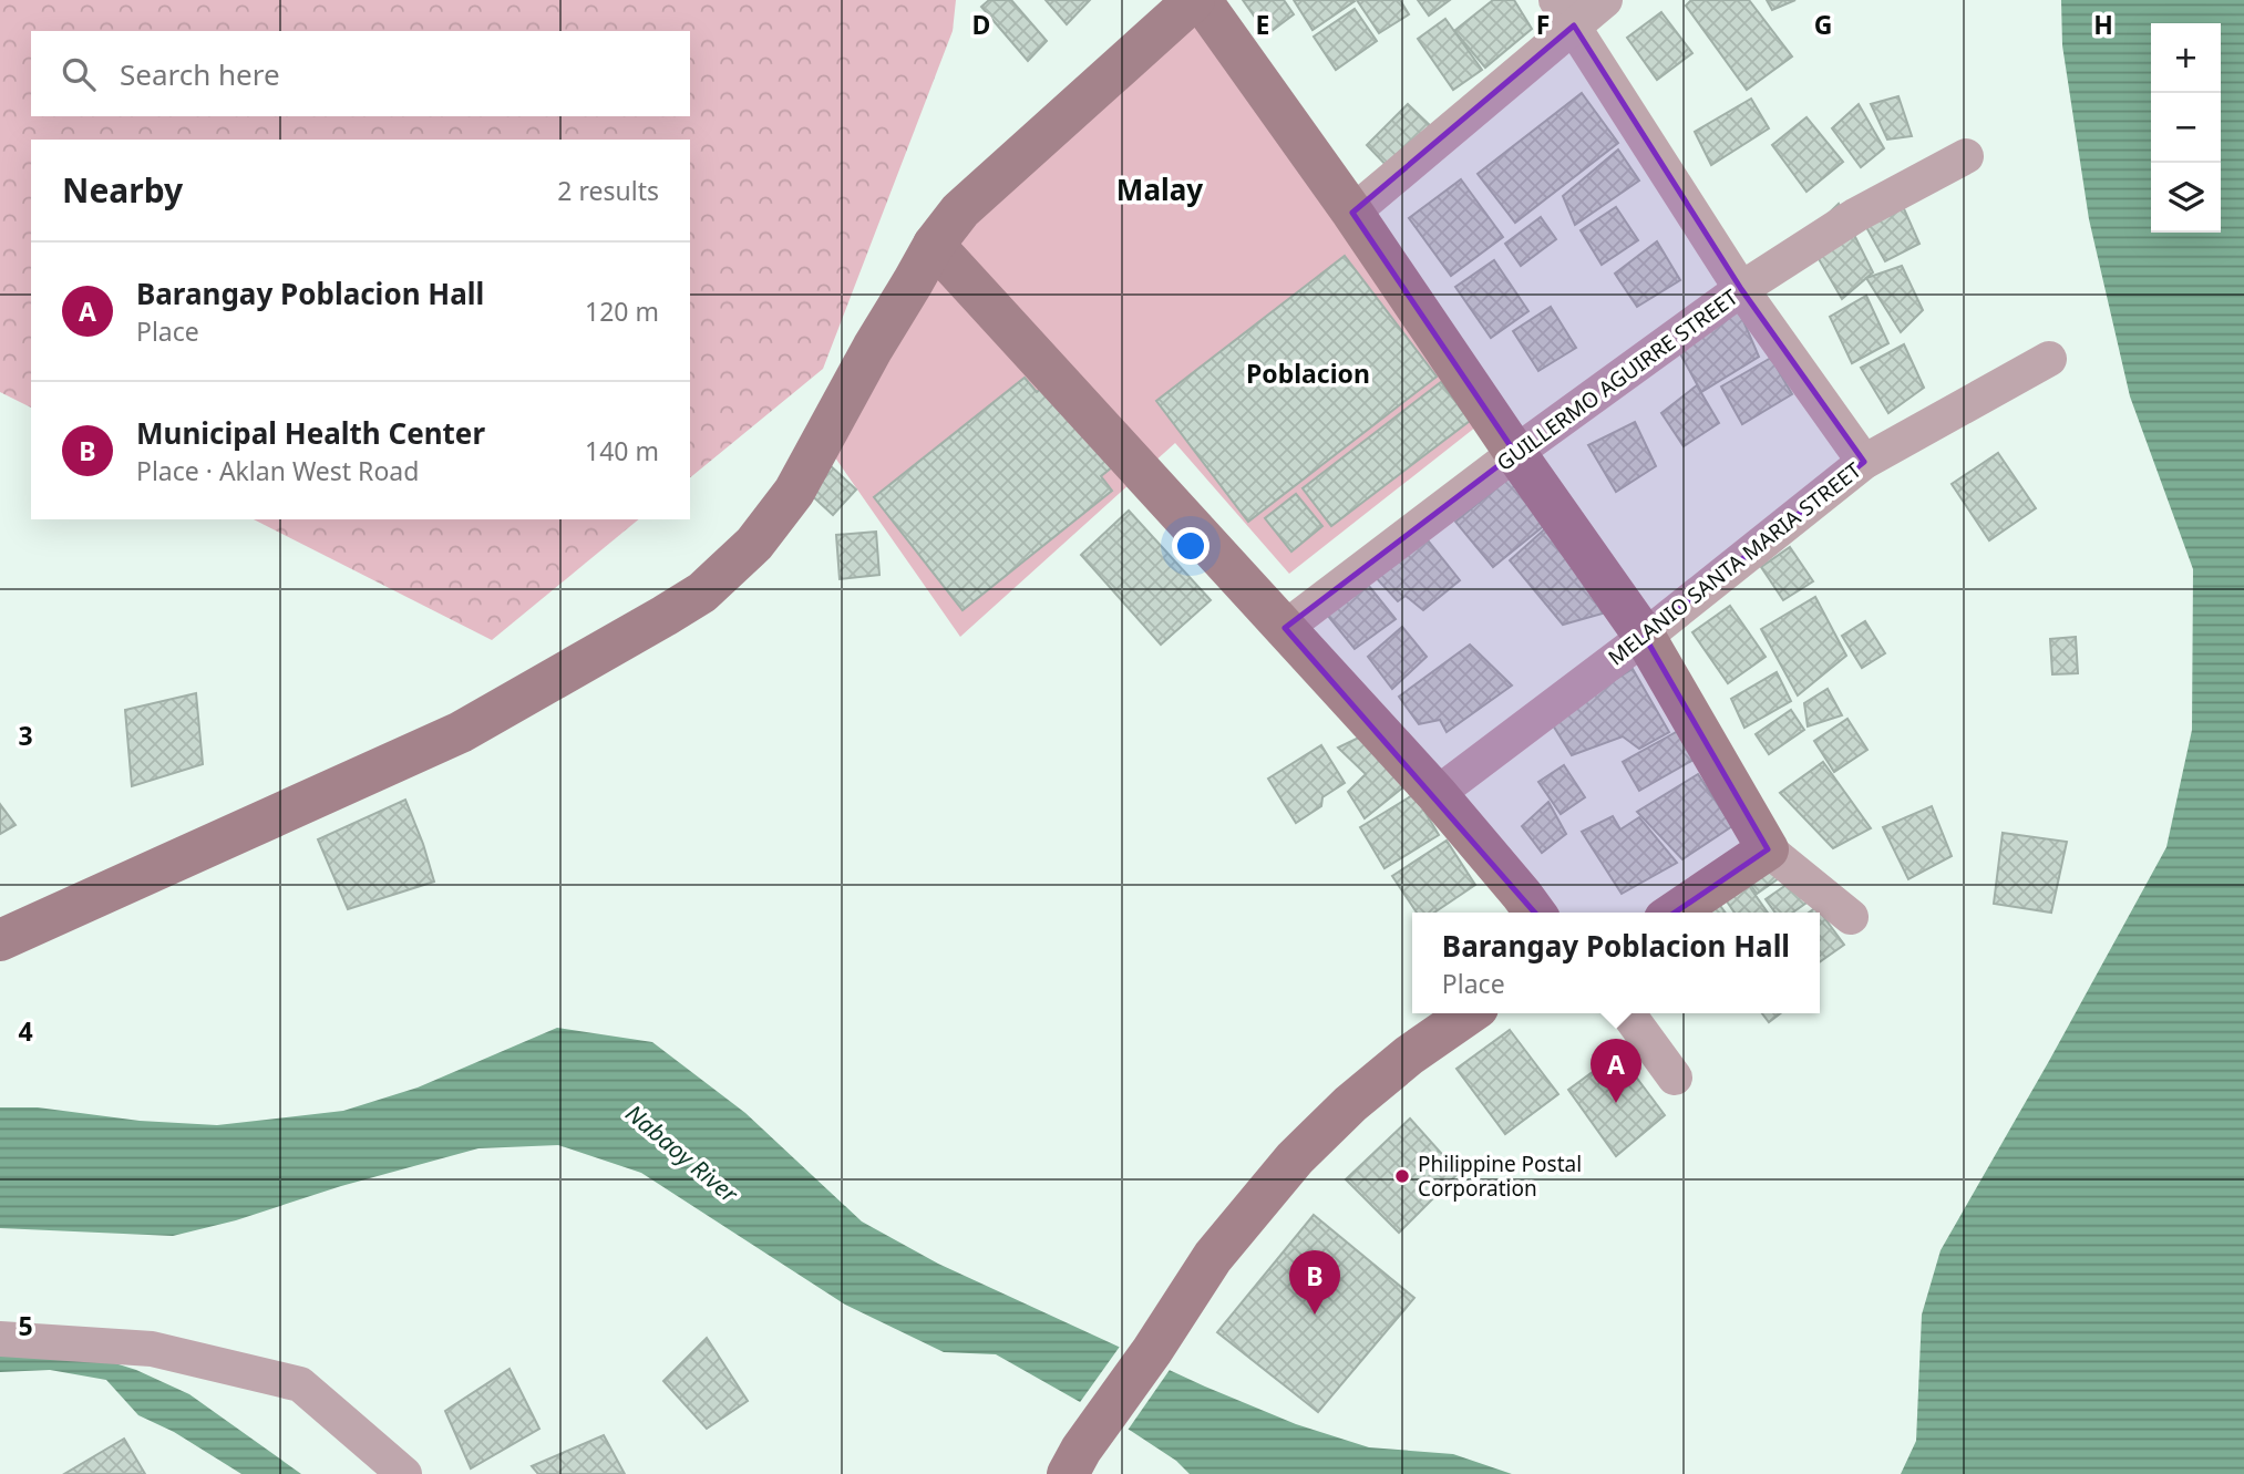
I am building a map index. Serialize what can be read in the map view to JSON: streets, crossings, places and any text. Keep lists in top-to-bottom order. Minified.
{"streets":{"street":["GUILLERMO AGUIRRE STREET","MELANIO SANTA MARIA STREET"]},"districts":["Malay","Poblacion"],"water":["Nabaoy River"],"places":["Philippine Postal Corporation"],"page":{"map_buttons":["+","−"],"search":"Search here","heading":["Nearby","2 results"],"list":[{"mark":"A","name":"Barangay Poblacion Hall","note":"Place","value":"120 m"},{"mark":"B","name":"Municipal Health Center","note":"Place · Aklan West Road","value":"140 m"}],"popup":["Barangay Poblacion Hall","Place"],"pins":["A","B"]},"grid":{"columns":["D","E","F","G","H"],"rows":["3","4","5"]}}
